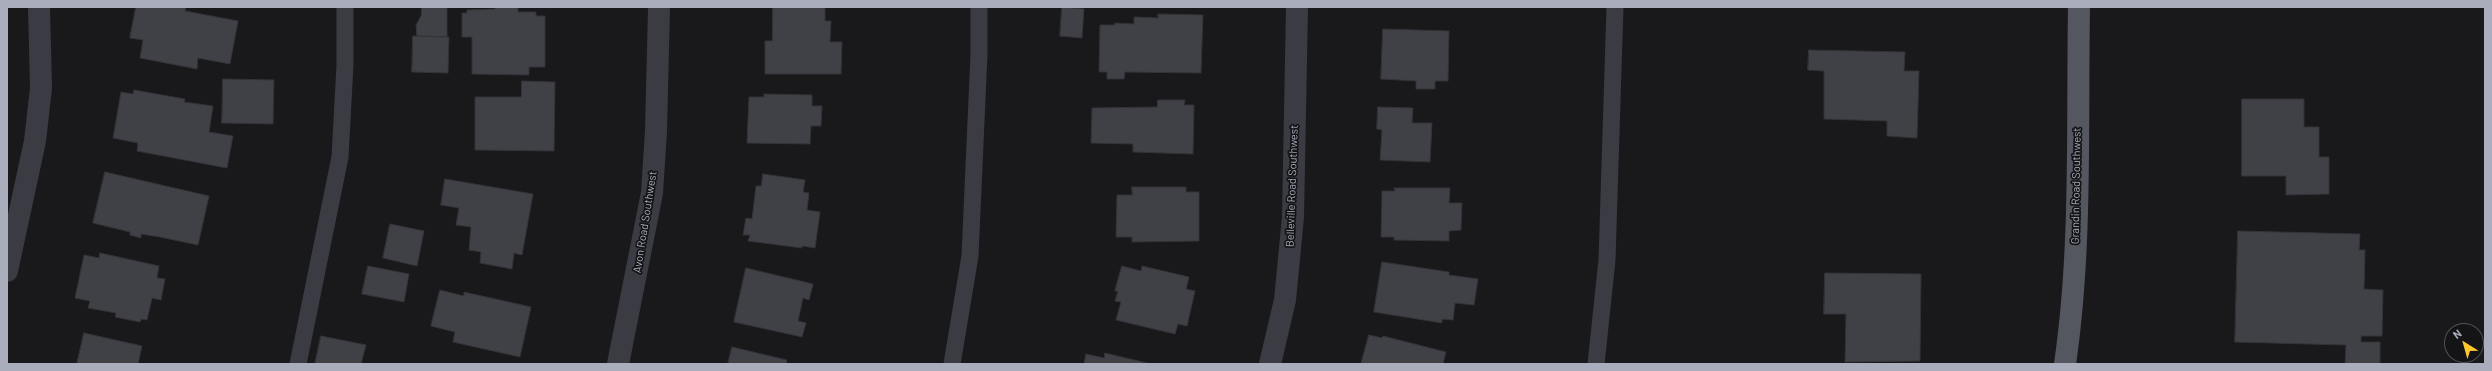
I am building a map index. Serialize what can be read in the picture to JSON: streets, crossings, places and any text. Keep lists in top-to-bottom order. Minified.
{"streets":{"main road":["Grandin Road Southwest"],"street":["Belleville Road Southwest","Avon Road Southwest"]},"north":"top left"}
